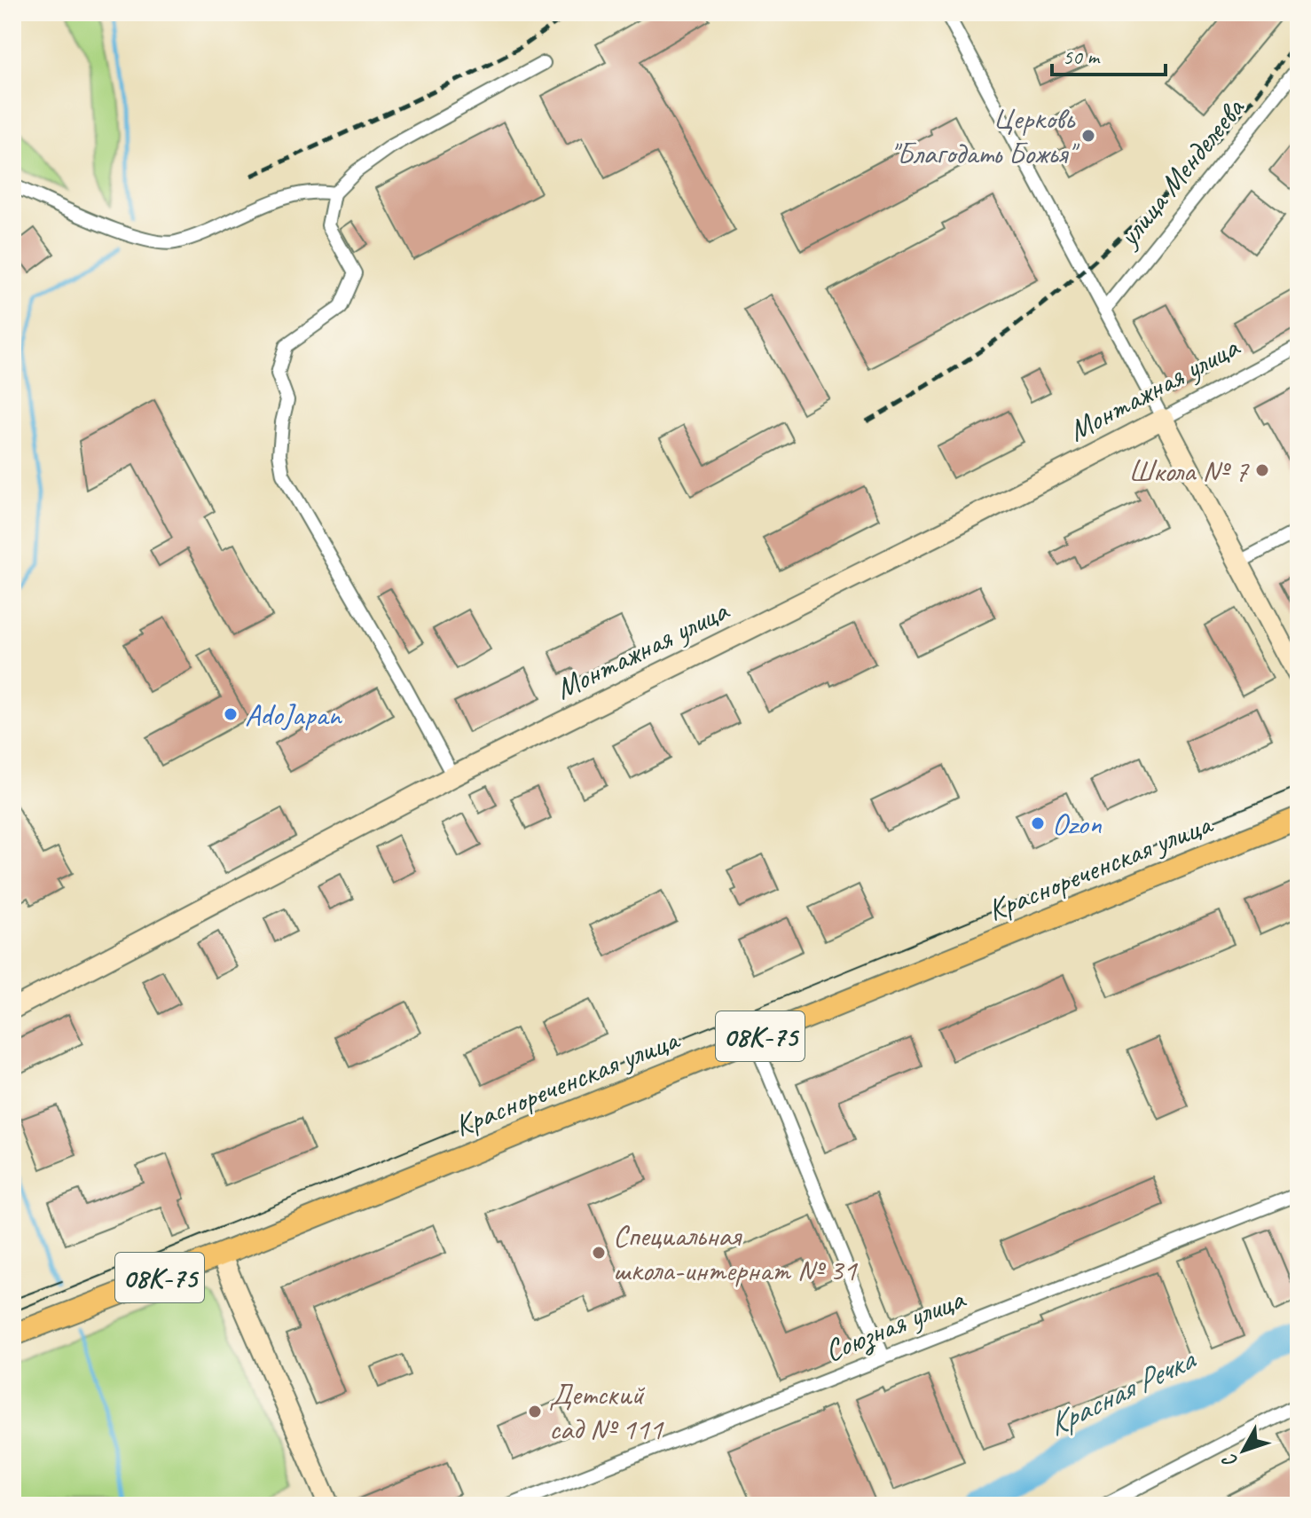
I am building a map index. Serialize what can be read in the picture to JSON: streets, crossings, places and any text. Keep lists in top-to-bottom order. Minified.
{"streets":{"main road":["Краснореченская улица","08К-75"],"street":["улица Менделеева","Монтажная улица","Союзная улица"]},"water":["Красная Речка"],"places":["Церковь \"Благодать Божья\"","Школа № 7","AdoJapan","Ozon","Специальная школа-интернат № 31","Детский сад № 111"],"scale_bar":"50 m","north":"bottom left"}
